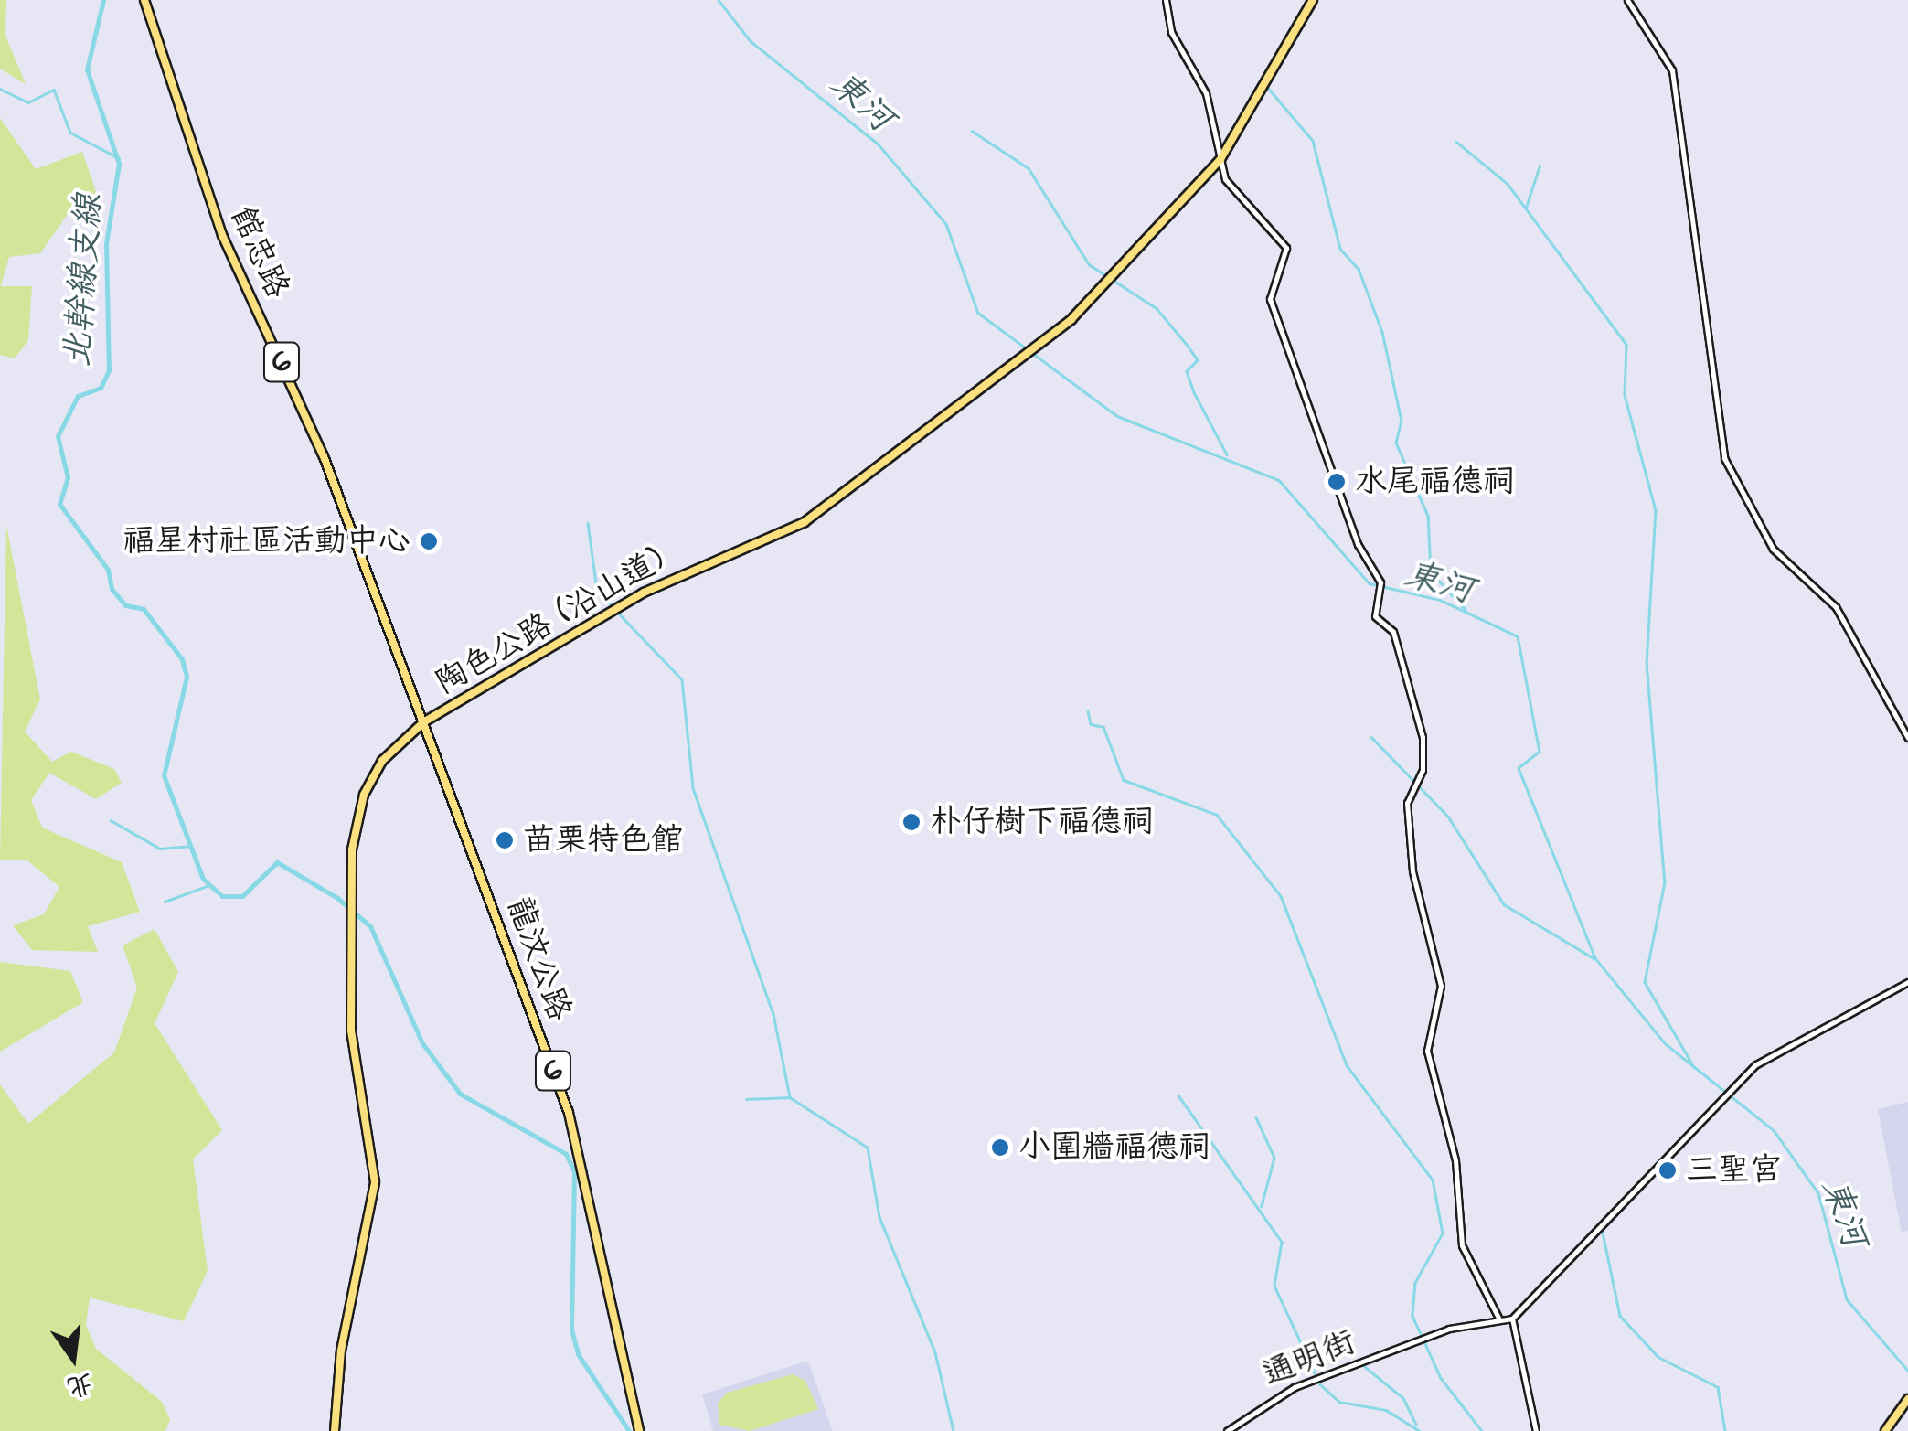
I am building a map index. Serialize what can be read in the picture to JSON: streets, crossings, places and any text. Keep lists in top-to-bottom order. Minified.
{"streets":{"main road":["館忠路","6","陶色公路 (沿山道)","龍汶公路"],"street":["通明街"]},"crossings":[["館忠路","陶色公路 (沿山道)"],["館忠路","龍汶公路"],["陶色公路 (沿山道)","龍汶公路"]],"water":["東河","北幹線支線"],"places":["水尾福德祠","福星村社區活動中心","朴仔樹下福德祠","苗栗特色館","小圍牆福德祠","三聖宮"],"north":"bottom"}
